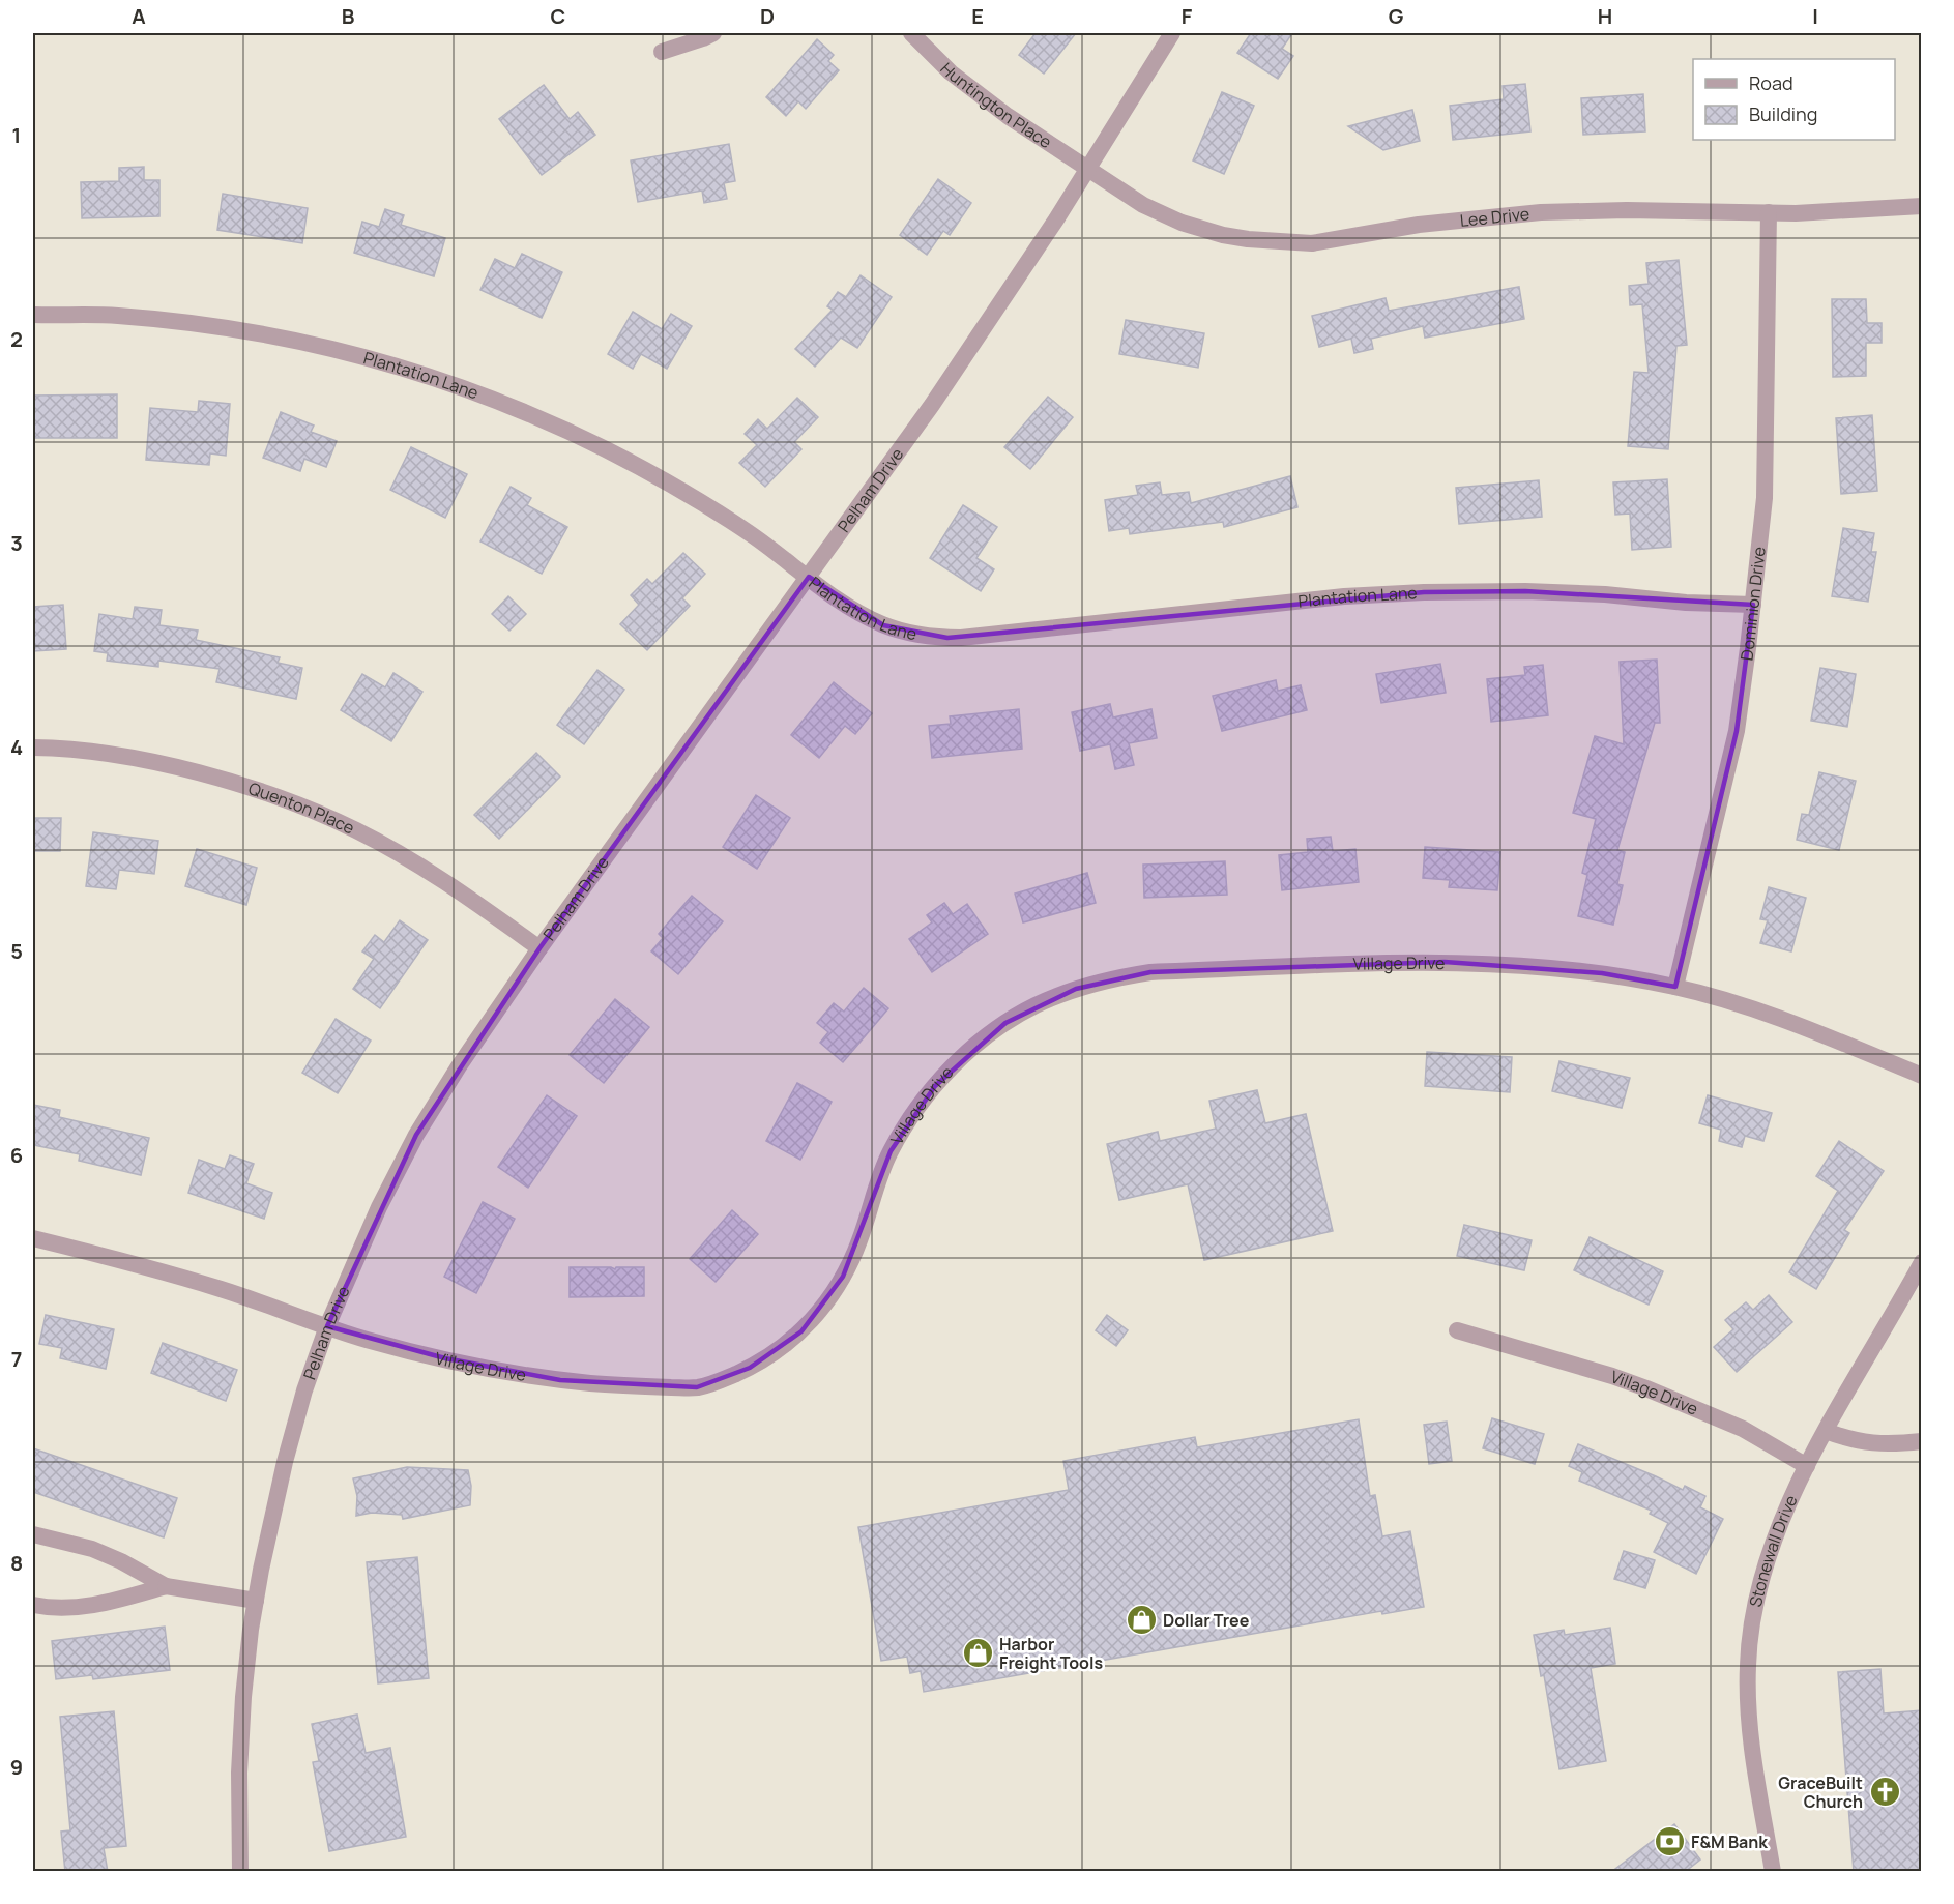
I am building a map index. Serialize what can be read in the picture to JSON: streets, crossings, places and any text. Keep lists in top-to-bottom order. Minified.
{"streets":{"street":["Huntington Place","Lee Drive","Plantation Lane","Pelham Drive","Dominion Drive","Quenton Place","Village Drive","Stonewall Drive"]},"crossings":[["Huntington Place","Lee Drive"],["Huntington Place","Pelham Drive"],["Lee Drive","Pelham Drive"],["Lee Drive","Dominion Drive"],["Plantation Lane","Pelham Drive"],["Plantation Lane","Dominion Drive"],["Pelham Drive","Quenton Place"],["Pelham Drive","Village Drive"],["Dominion Drive","Village Drive"],["Village Drive","Stonewall Drive"]],"places":{"shop":["Dollar Tree","Harbor Freight Tools"],"church":["GraceBuilt Church"],"bank":["F&M Bank"]},"legend":["Road","Building"],"grid":{"columns":["A","B","C","D","E","F","G","H","I"],"rows":["1","2","3","4","5","6","7","8","9"]}}
